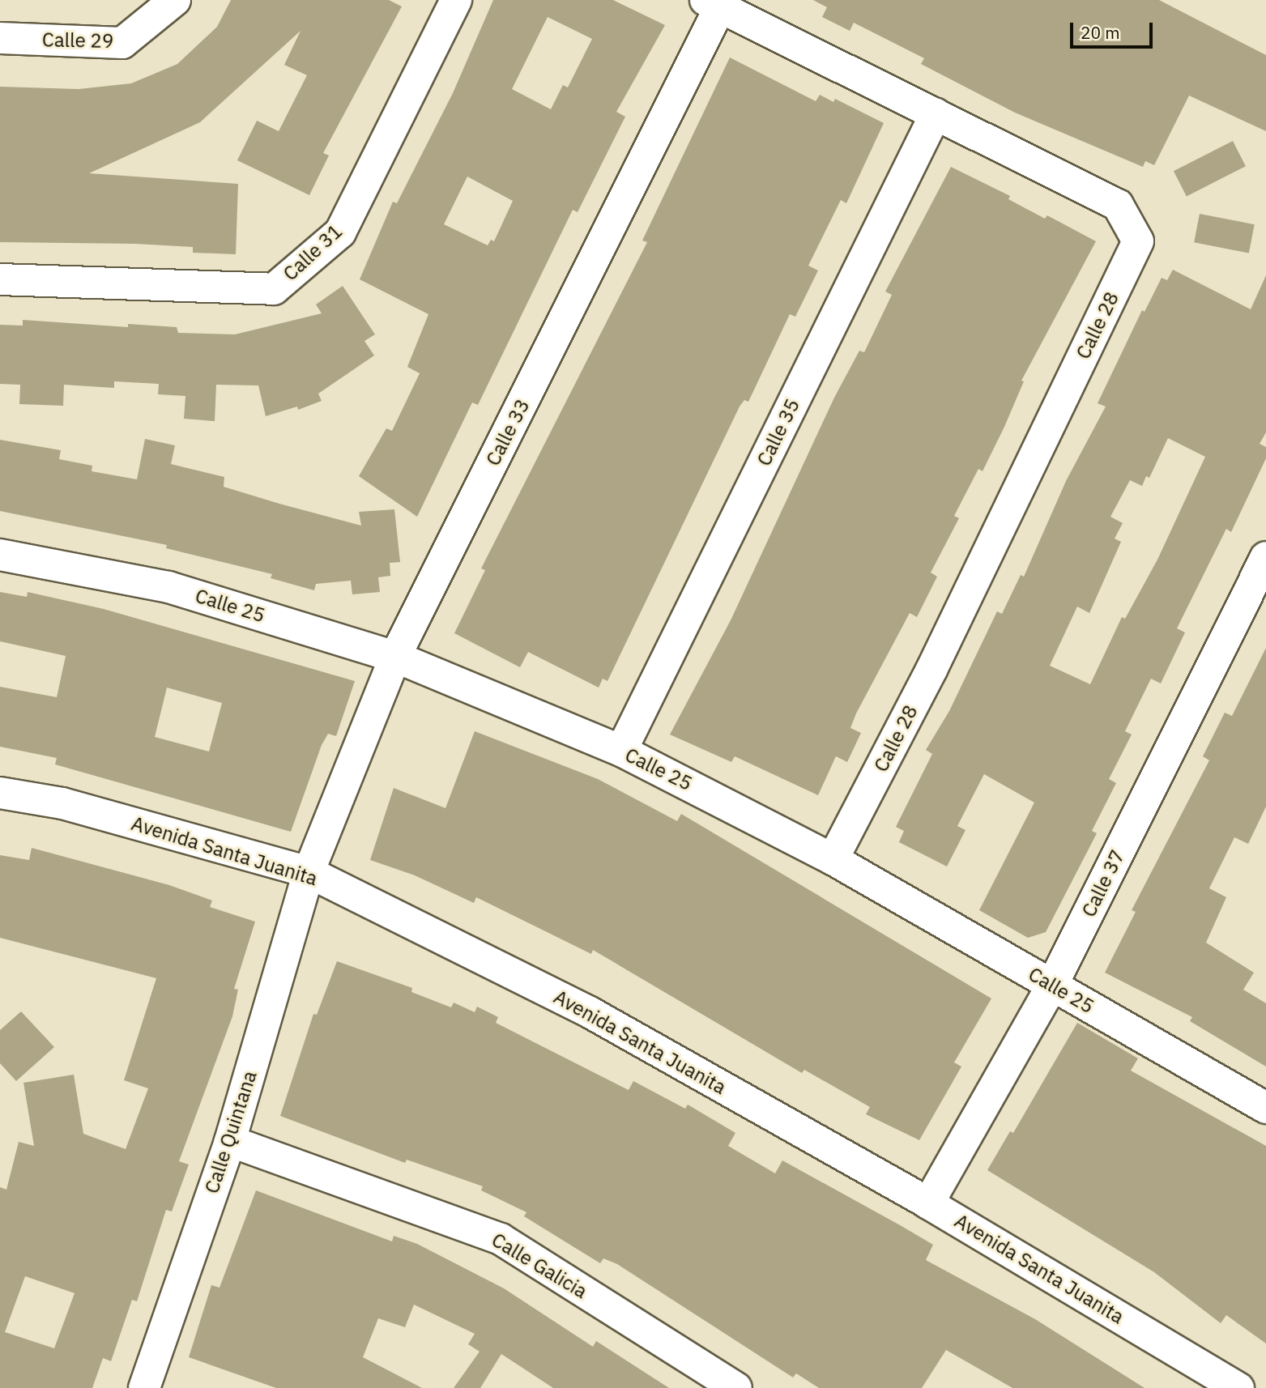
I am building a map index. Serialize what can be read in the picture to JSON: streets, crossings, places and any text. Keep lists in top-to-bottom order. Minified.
{"streets":{"street":["Calle 29","Calle 31","Calle 28","Calle 33","Calle 35","Calle 25","Avenida Santa Juanita","Calle 37","Calle Quintana","Calle Galicia"]},"crossings":[["Calle 28","Calle 33"],["Calle 28","Calle 35"],["Calle 28","Calle 25"],["Calle 33","Calle 25"],["Calle 33","Avenida Santa Juanita"],["Calle 33","Calle Quintana"],["Calle 35","Calle 25"],["Calle 25","Calle 37"],["Avenida Santa Juanita","Calle 37"],["Avenida Santa Juanita","Calle Quintana"],["Calle Quintana","Calle Galicia"]],"scale_bar":"20 m"}
